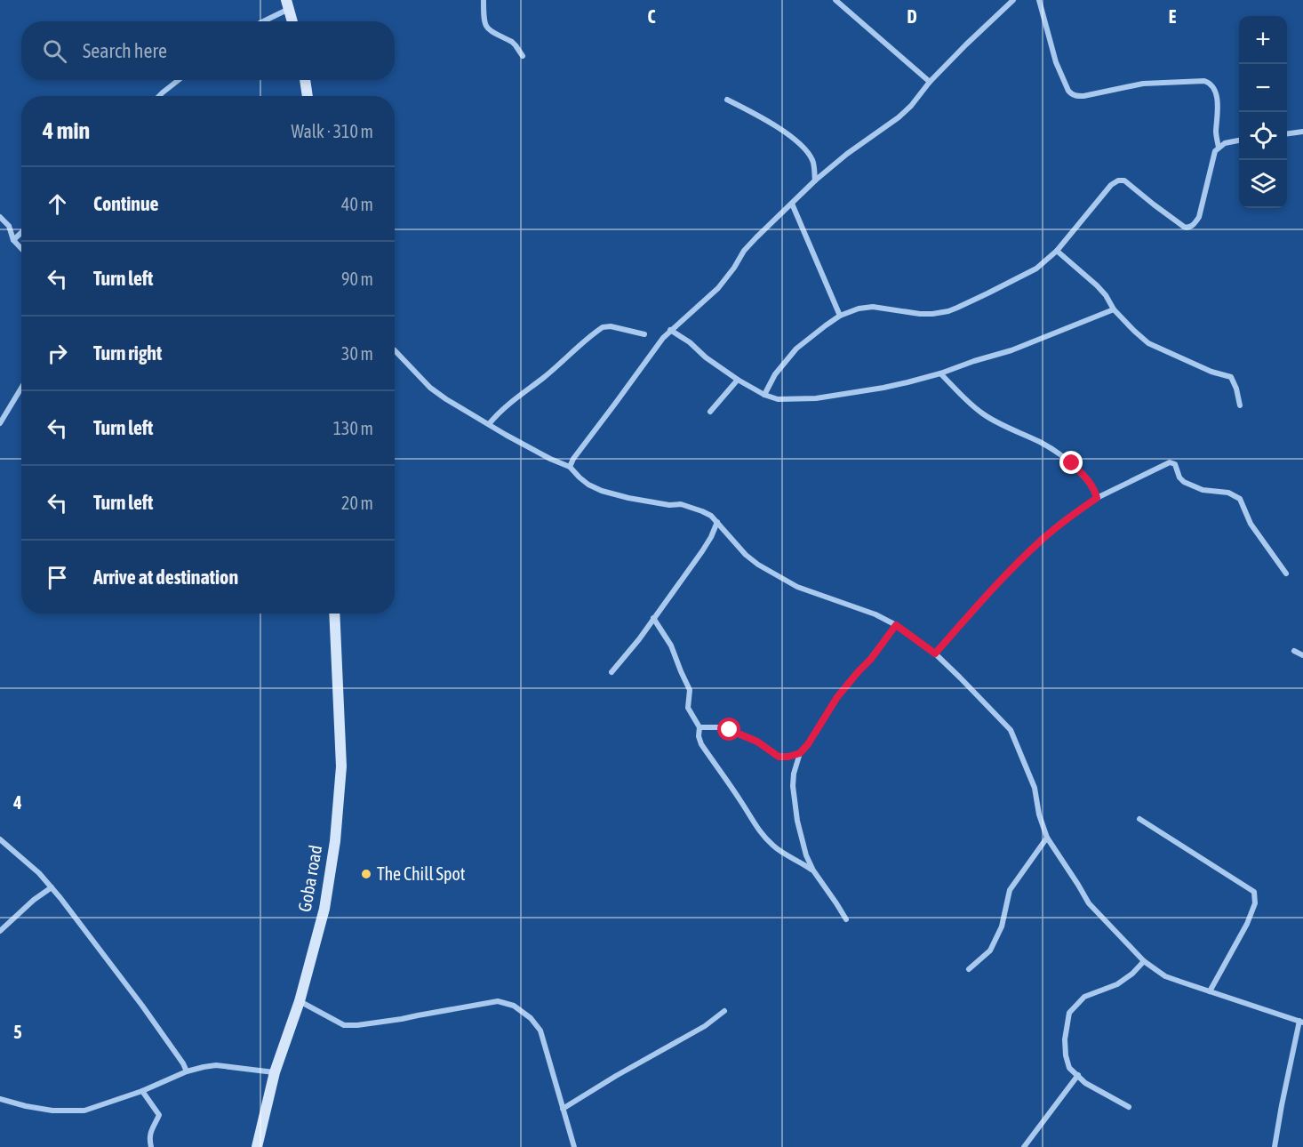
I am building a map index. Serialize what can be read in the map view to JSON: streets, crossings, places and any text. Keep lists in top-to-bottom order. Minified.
{"streets":{"main road":["Goba road"]},"places":["The Chill Spot"],"page":{"map_buttons":["+","−"],"search":"Search here","heading":["4 min","Walk · 310 m"],"list":[["Continue","40 m"],["Turn left","90 m"],["Turn right","30 m"],["Turn left","130 m"],["Turn left","20 m"],"Arrive at destination"]},"grid":{"columns":["C","D","E"],"rows":["4","5"]}}
